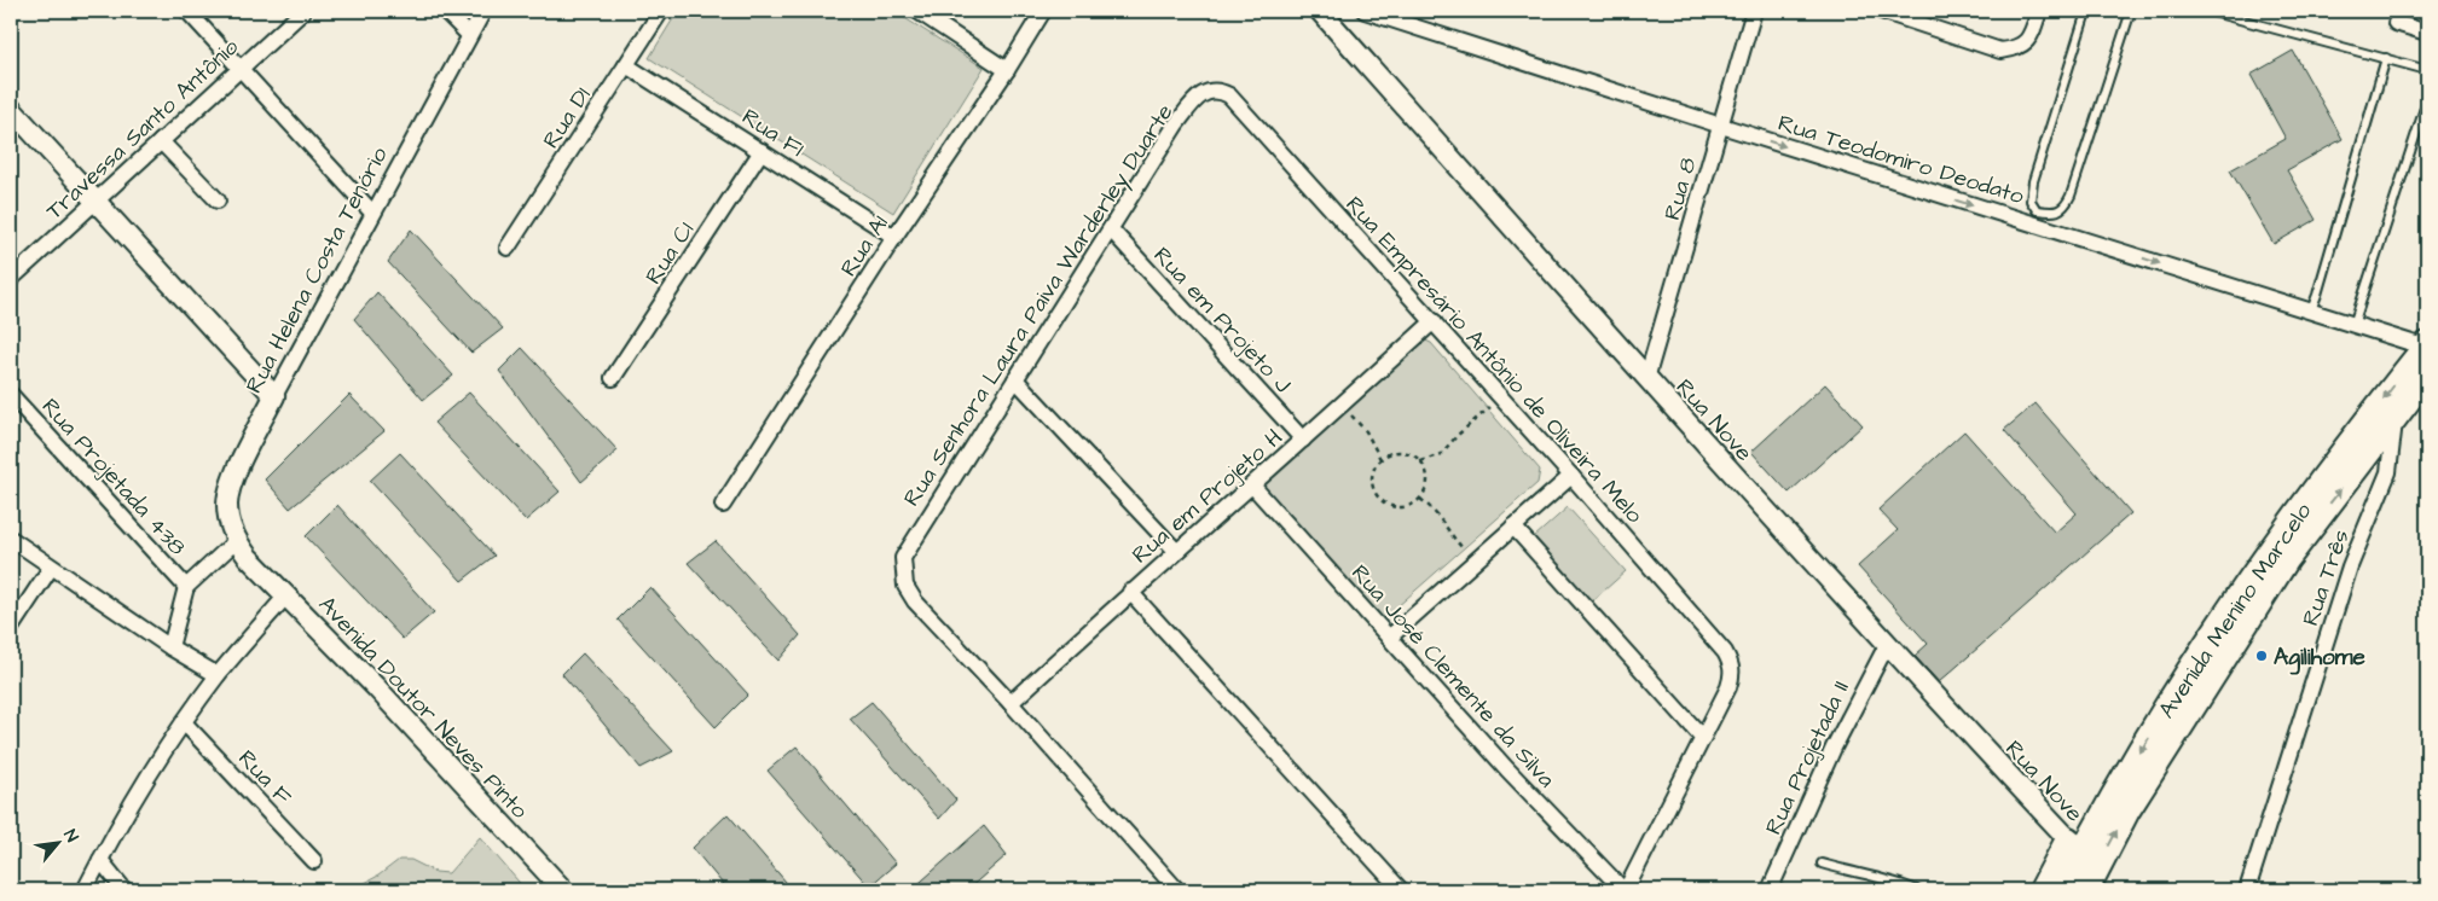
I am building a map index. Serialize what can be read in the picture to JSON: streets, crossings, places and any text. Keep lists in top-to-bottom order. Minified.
{"streets":{"main road":["Avenida Menino Marcelo"],"street":["Rua D1","Travessa Santo Antônio","Rua F1","Rua Teodomiro Deodato","Rua 8","Rua A1","Rua C1","Rua Helena Costa Tenório","Rua Senhora Laura Paiva Warderley Duarte","Rua em Projeto J","Rua Empresário Antônio de Oliveira Melo","Rua Nove","Rua Projetada 438","Rua em Projeto H","Rua Três","Rua José Clemente da Silva","Avenida Doutor Neves Pinto","Rua Projetada II","Rua F"]},"crossings":[["Rua D1","Rua F1"],["Rua F1","Rua A1"],["Rua F1","Rua C1"],["Rua Teodomiro Deodato","Rua 8"],["Rua Teodomiro Deodato","Avenida Menino Marcelo"],["Rua 8","Rua Nove"],["Rua Helena Costa Tenório","Avenida Doutor Neves Pinto"],["Rua Senhora Laura Paiva Warderley Duarte","Rua em Projeto J"],["Rua Senhora Laura Paiva Warderley Duarte","Rua Empresário Antônio de Oliveira Melo"],["Rua Senhora Laura Paiva Warderley Duarte","Rua em Projeto H"],["Rua em Projeto J","Rua em Projeto H"],["Rua Empresário Antônio de Oliveira Melo","Rua em Projeto H"],["Rua Nove","Avenida Menino Marcelo"],["Rua Nove","Rua Projetada II"],["Rua em Projeto H","Rua José Clemente da Silva"],["Rua Três","Avenida Menino Marcelo"]],"one_way":["Rua Teodomiro Deodato"],"places":["Agilihome"],"north":"top right"}
